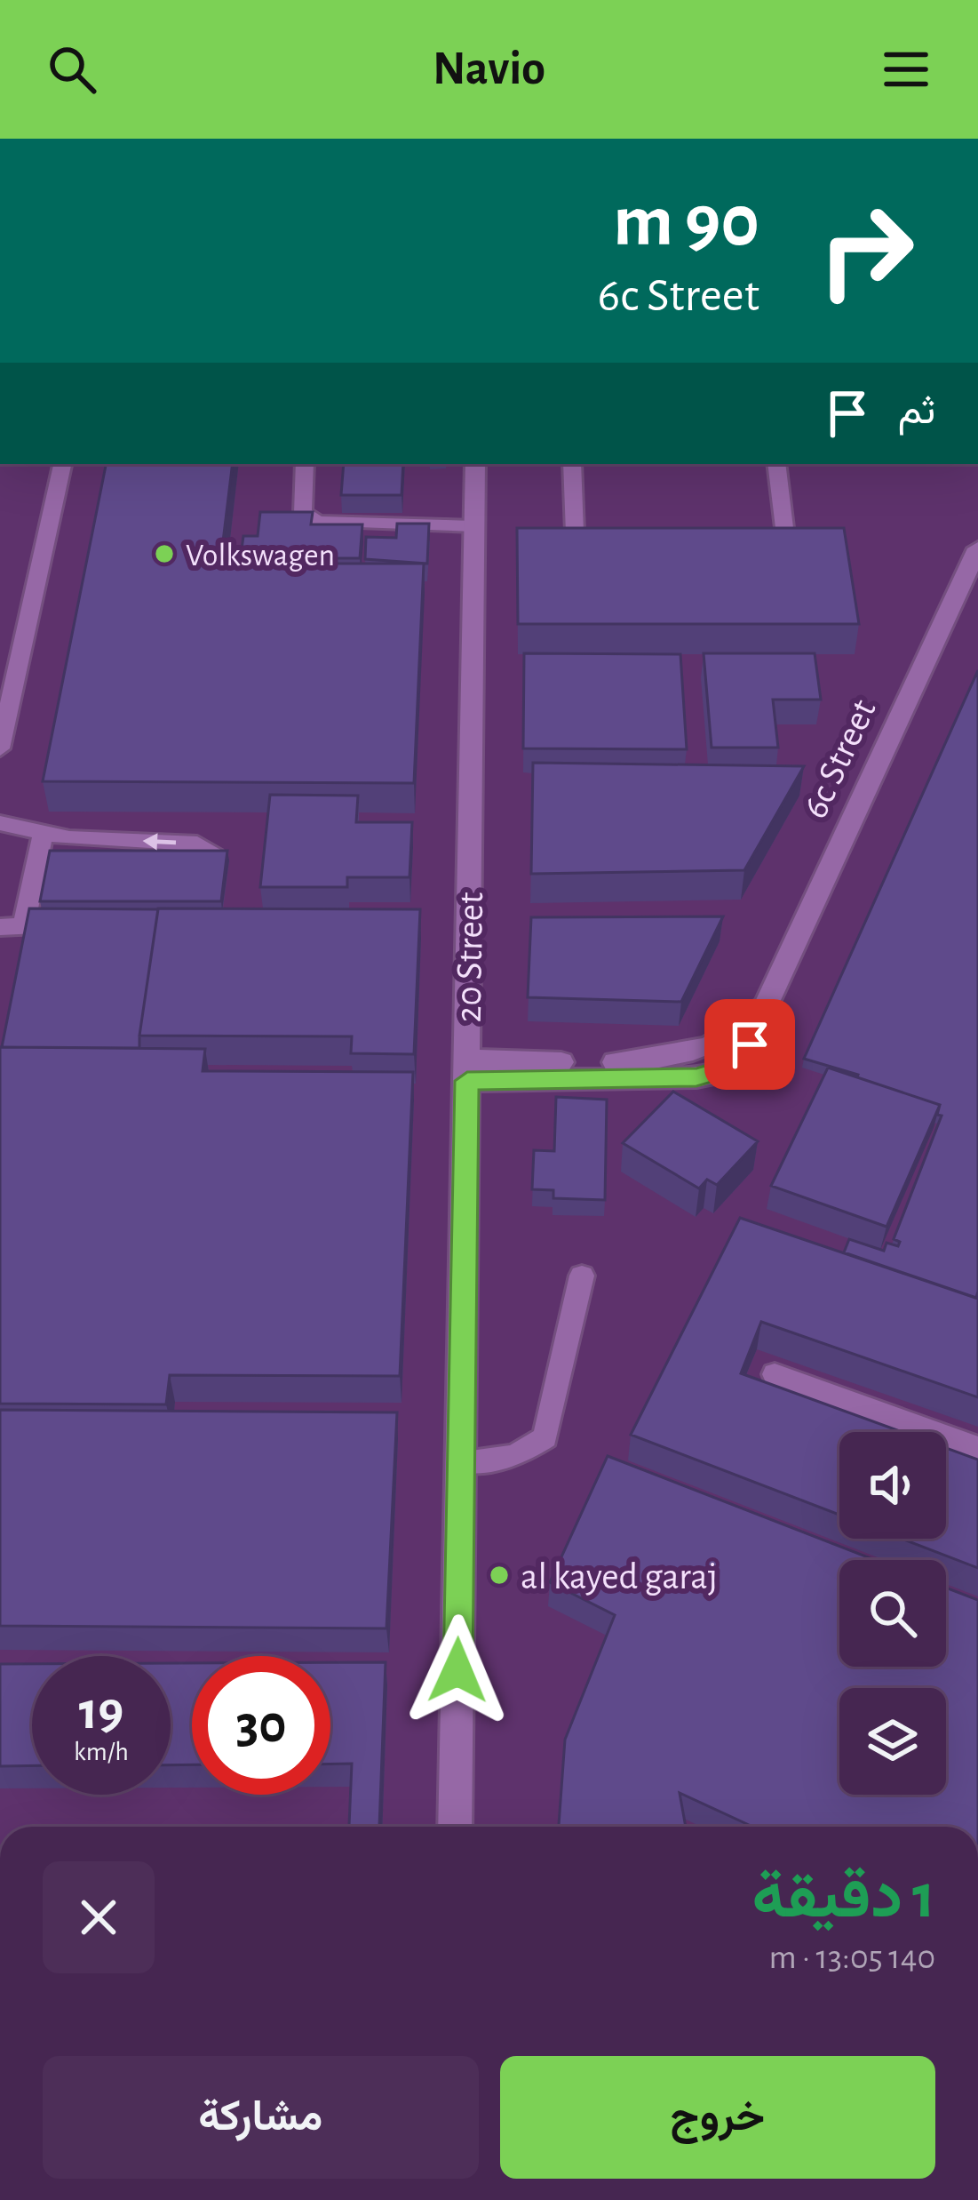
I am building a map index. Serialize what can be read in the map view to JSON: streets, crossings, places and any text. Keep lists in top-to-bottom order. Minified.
{"streets":{"street":["6c Street","20 Street"]},"crossings":[["6c Street","20 Street"]],"places":["Volkswagen","al kayed garaj"],"page":{"header":"Navio","turn":["90 m","6c Street"],"then":"ثم","speed":"19 km/h","limit":"30","heading":["1 دقيقة","140 m · 13:05"],"buttons":["خروج","مشاركة"]}}
